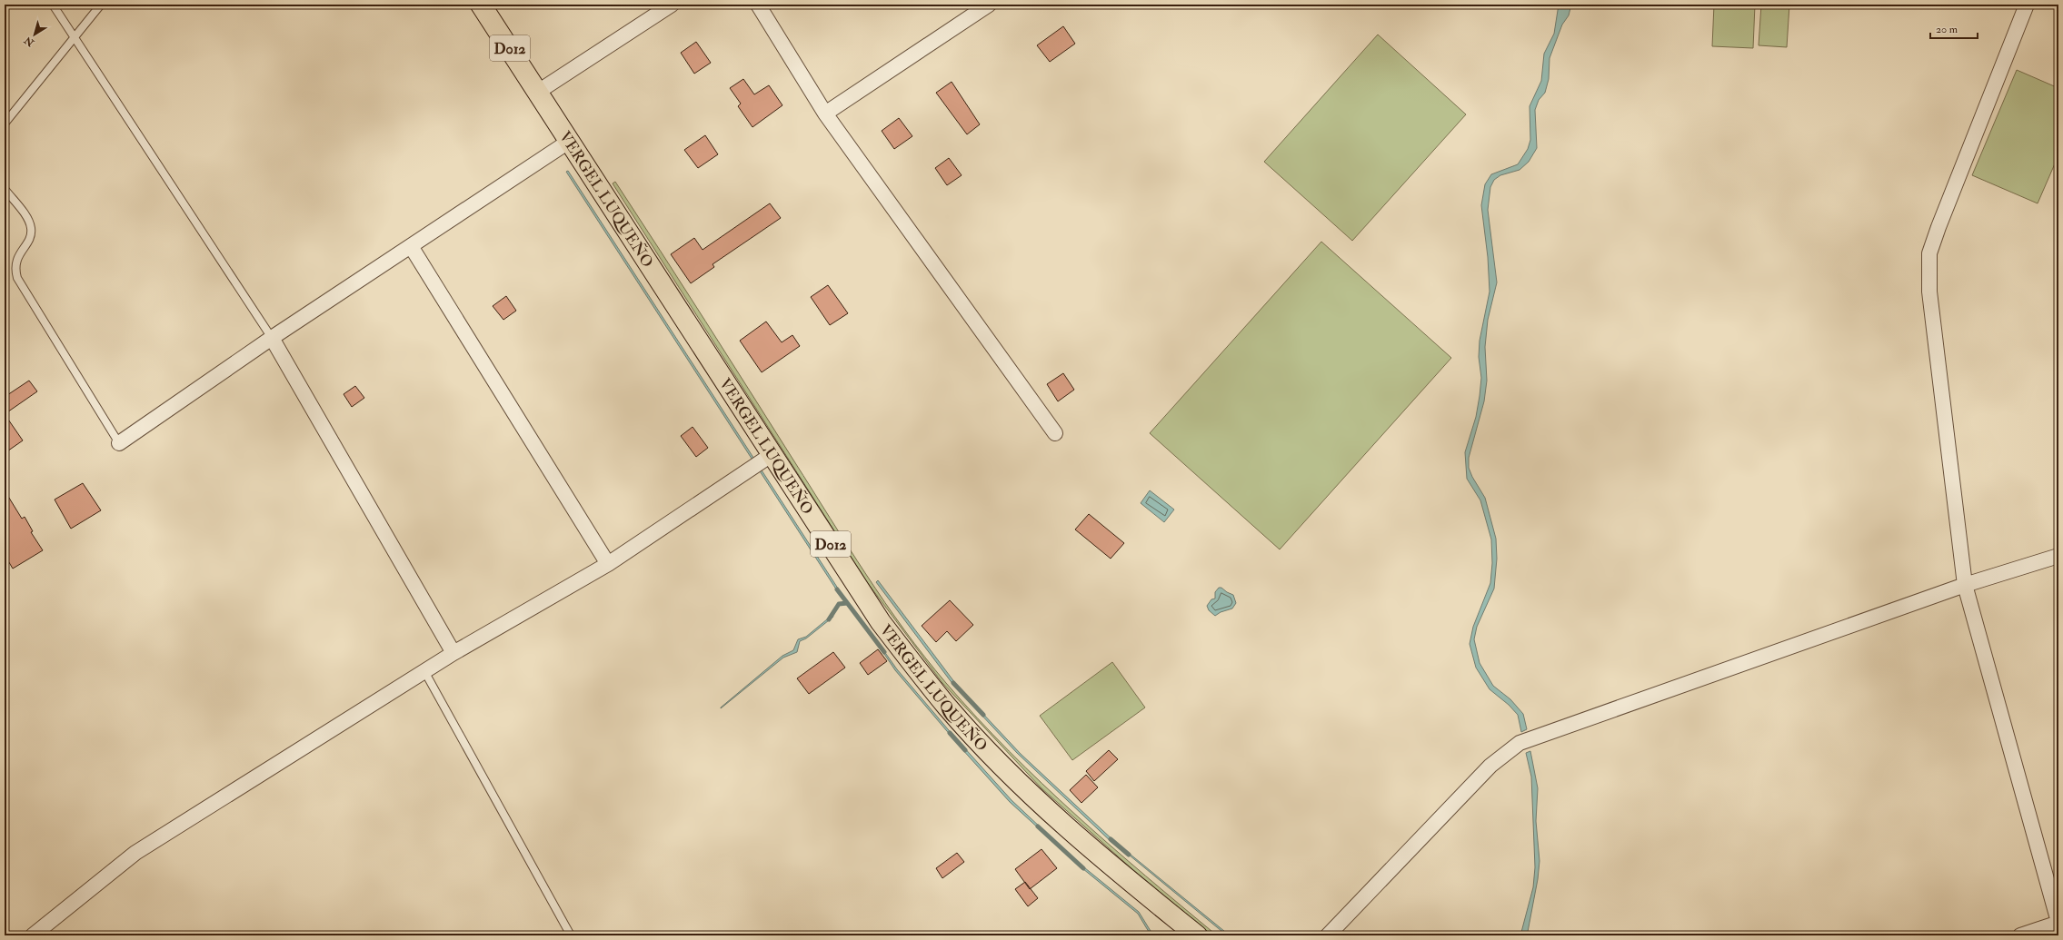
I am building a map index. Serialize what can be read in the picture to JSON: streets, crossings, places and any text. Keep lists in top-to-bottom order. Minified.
{"streets":{"main road":["D012","VERGEL LUQUEÑO"]},"scale_bar":"20 m","north":"bottom left"}
